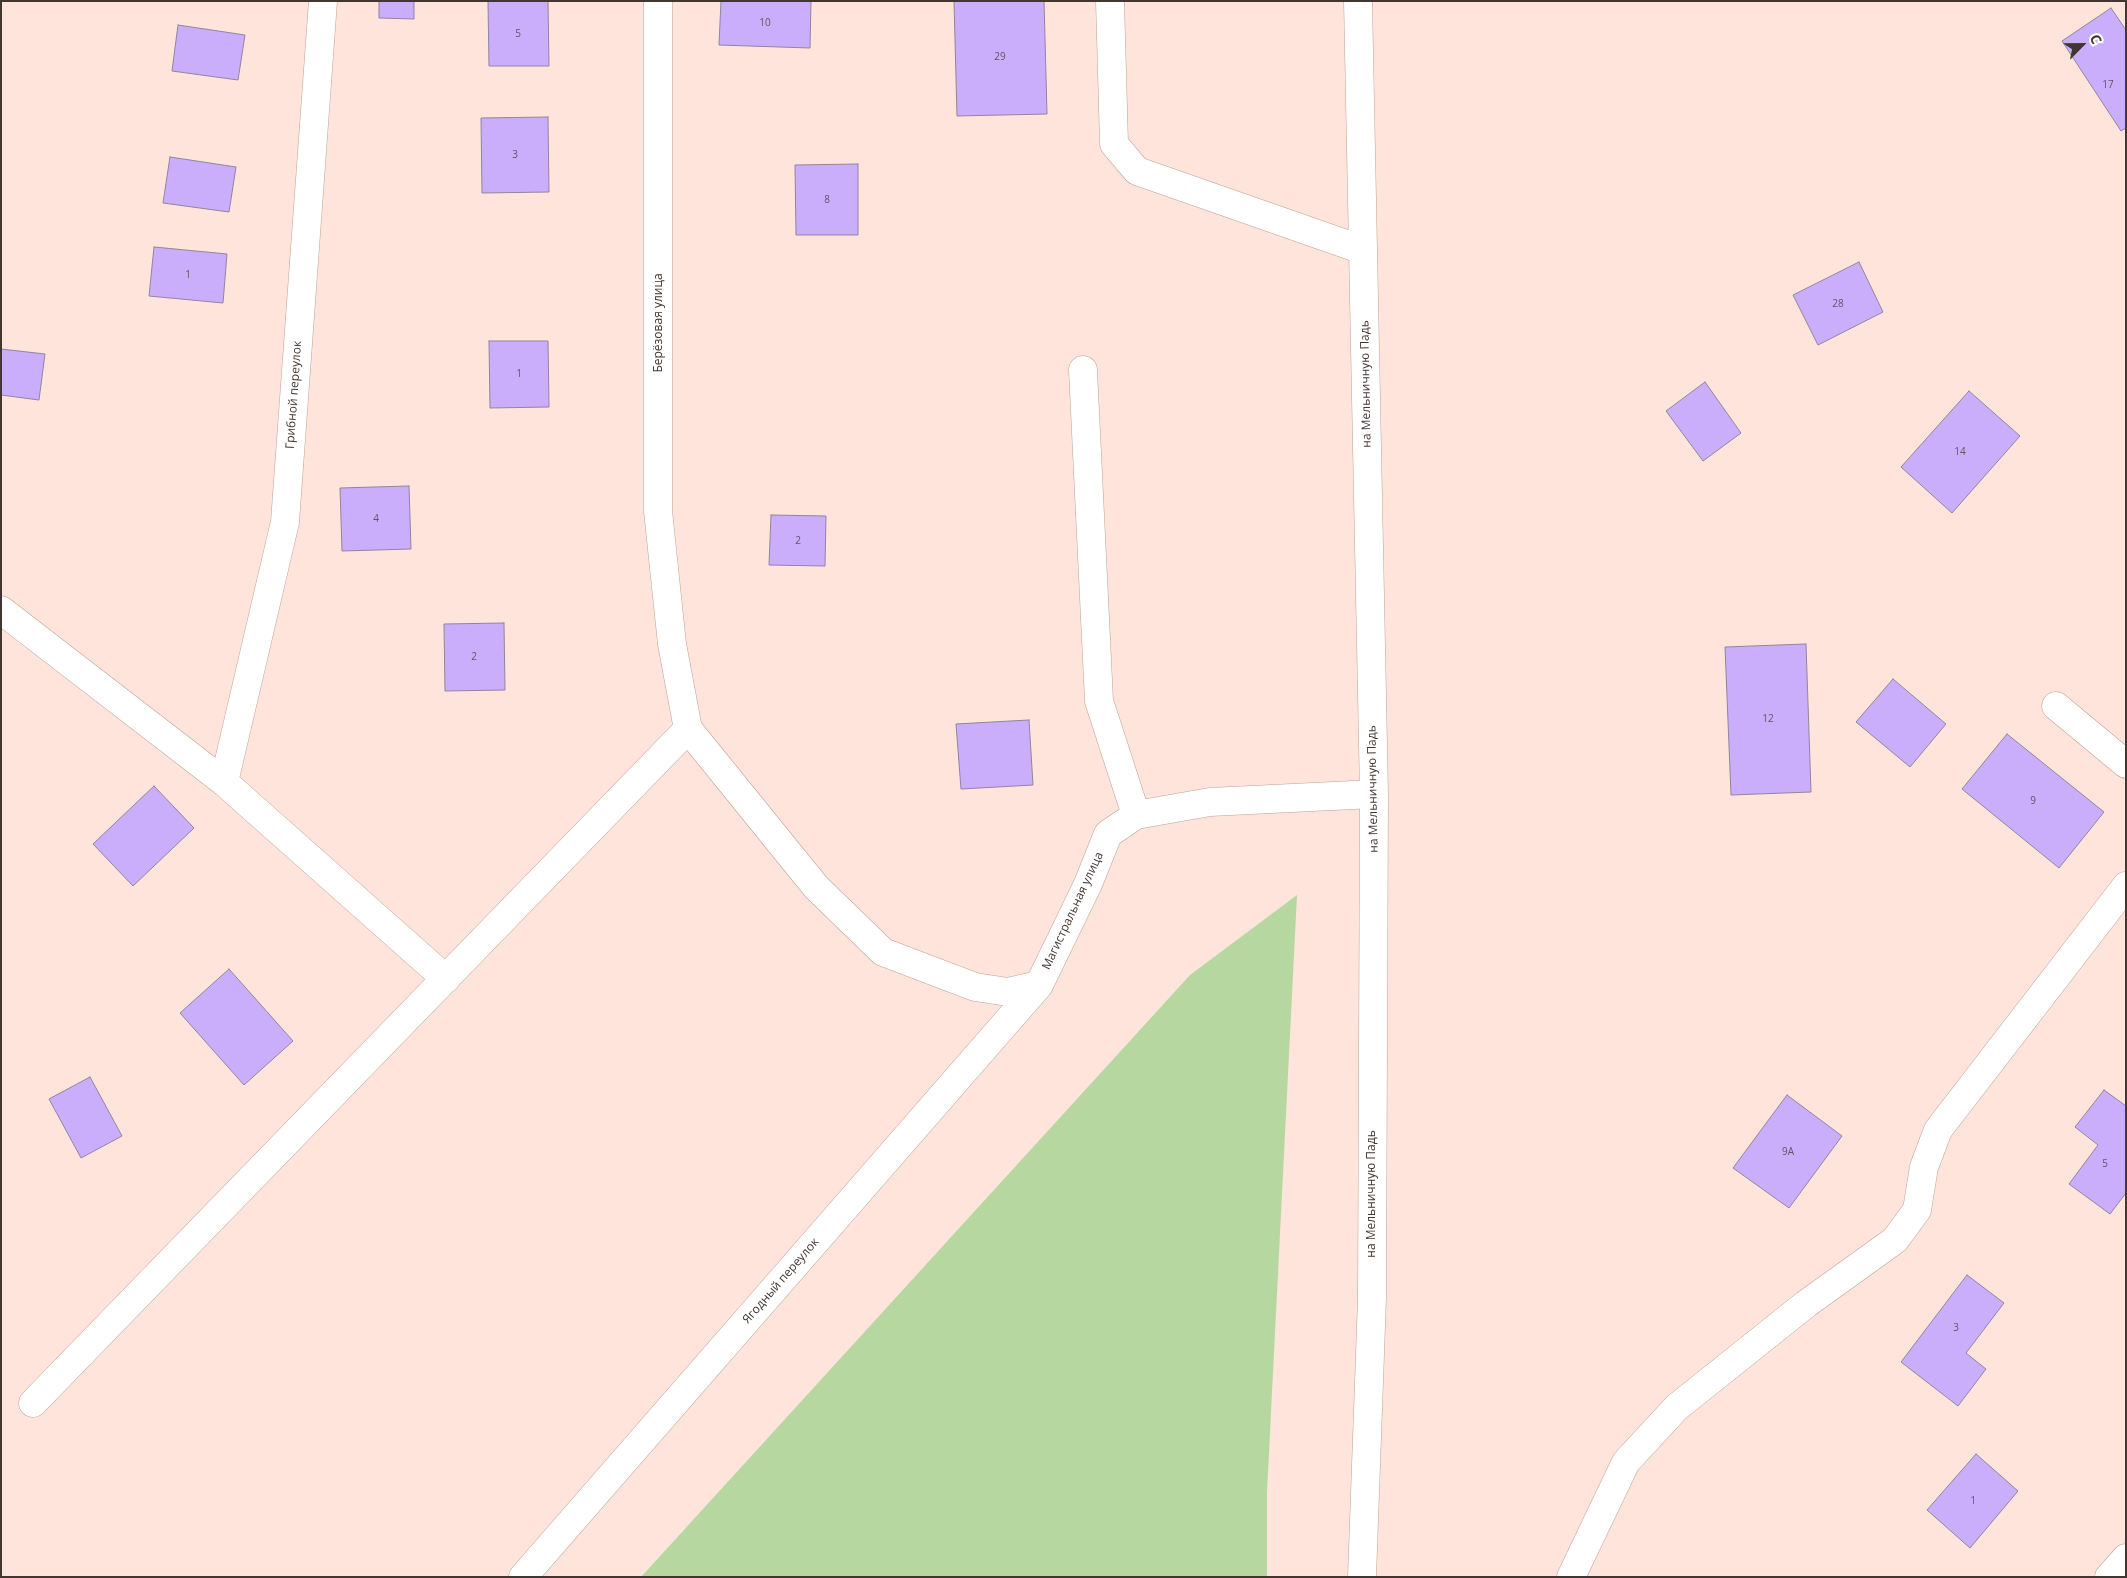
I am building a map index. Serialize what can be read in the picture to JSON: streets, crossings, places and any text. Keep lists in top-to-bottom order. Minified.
{"streets":{"street":["Берёзовая улица","на Мельничную Падь","Грибной переулок","Магистральная улица","Ягодный переулок"]},"crossings":[["Берёзовая улица","Магистральная улица"],["на Мельничную Падь","Магистральная улица"],["Магистральная улица","Ягодный переулок"]],"house_numbers":["10","5","29","17","3","8","1","28","1","14","4","2","2","12","9","9А","5","3","1"],"north":"top right"}
